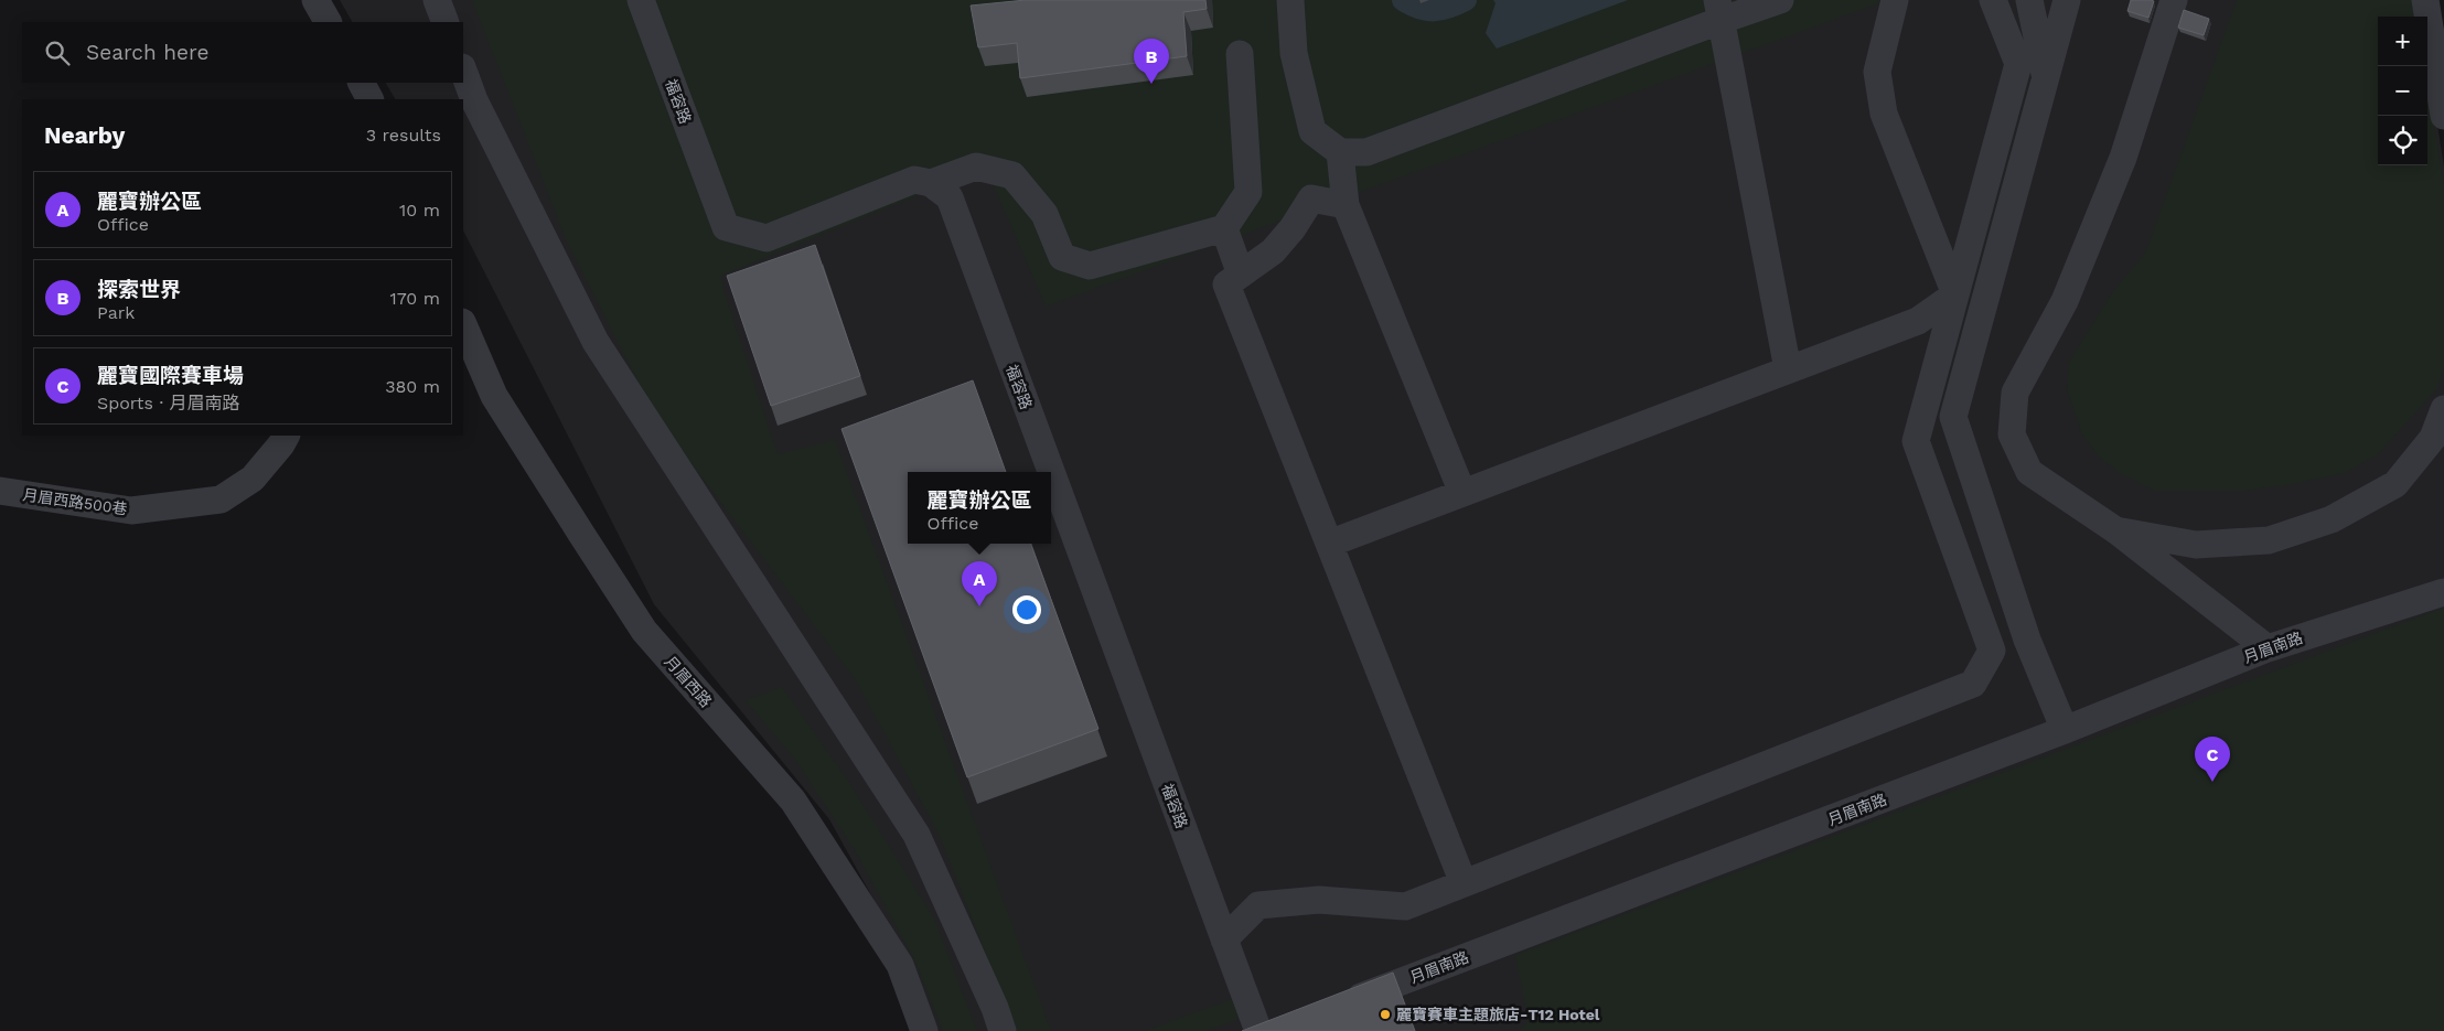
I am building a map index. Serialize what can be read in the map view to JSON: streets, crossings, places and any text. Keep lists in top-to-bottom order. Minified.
{"streets":{"street":["福容路","月眉西路500巷","月眉南路","月眉西路"]},"places":["麗寶賽車主題旅店-T12 Hotel"],"page":{"map_buttons":["+","−"],"search":"Search here","pins":["B","A","C"],"heading":["Nearby","3 results"],"list":[{"mark":"A","name":"麗寶辦公區","note":"Office","value":"10 m"},{"mark":"B","name":"探索世界","note":"Park","value":"170 m"},{"mark":"C","name":"麗寶國際賽車場","note":"Sports · 月眉南路","value":"380 m"}],"popup":["麗寶辦公區","Office"]}}
